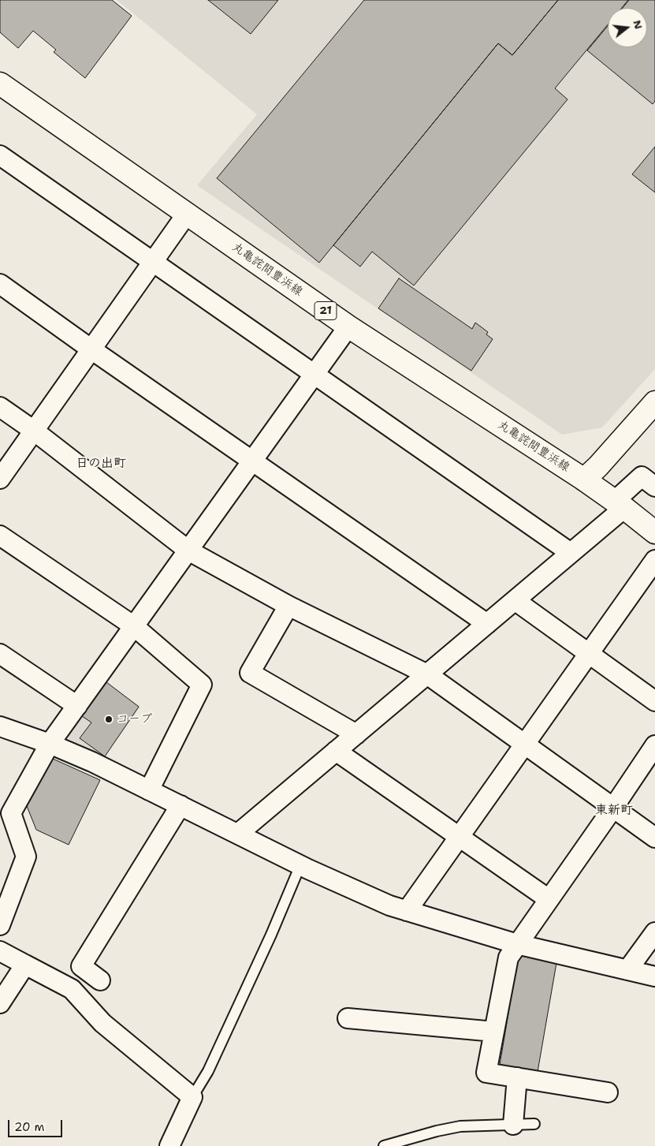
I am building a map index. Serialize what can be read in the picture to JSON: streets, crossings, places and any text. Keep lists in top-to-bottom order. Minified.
{"streets":{"main road":["丸亀詫間豊浜線","21"]},"districts":["日の出町","東新町"],"places":["コープ"],"scale_bar":"20 m","north":"right"}
